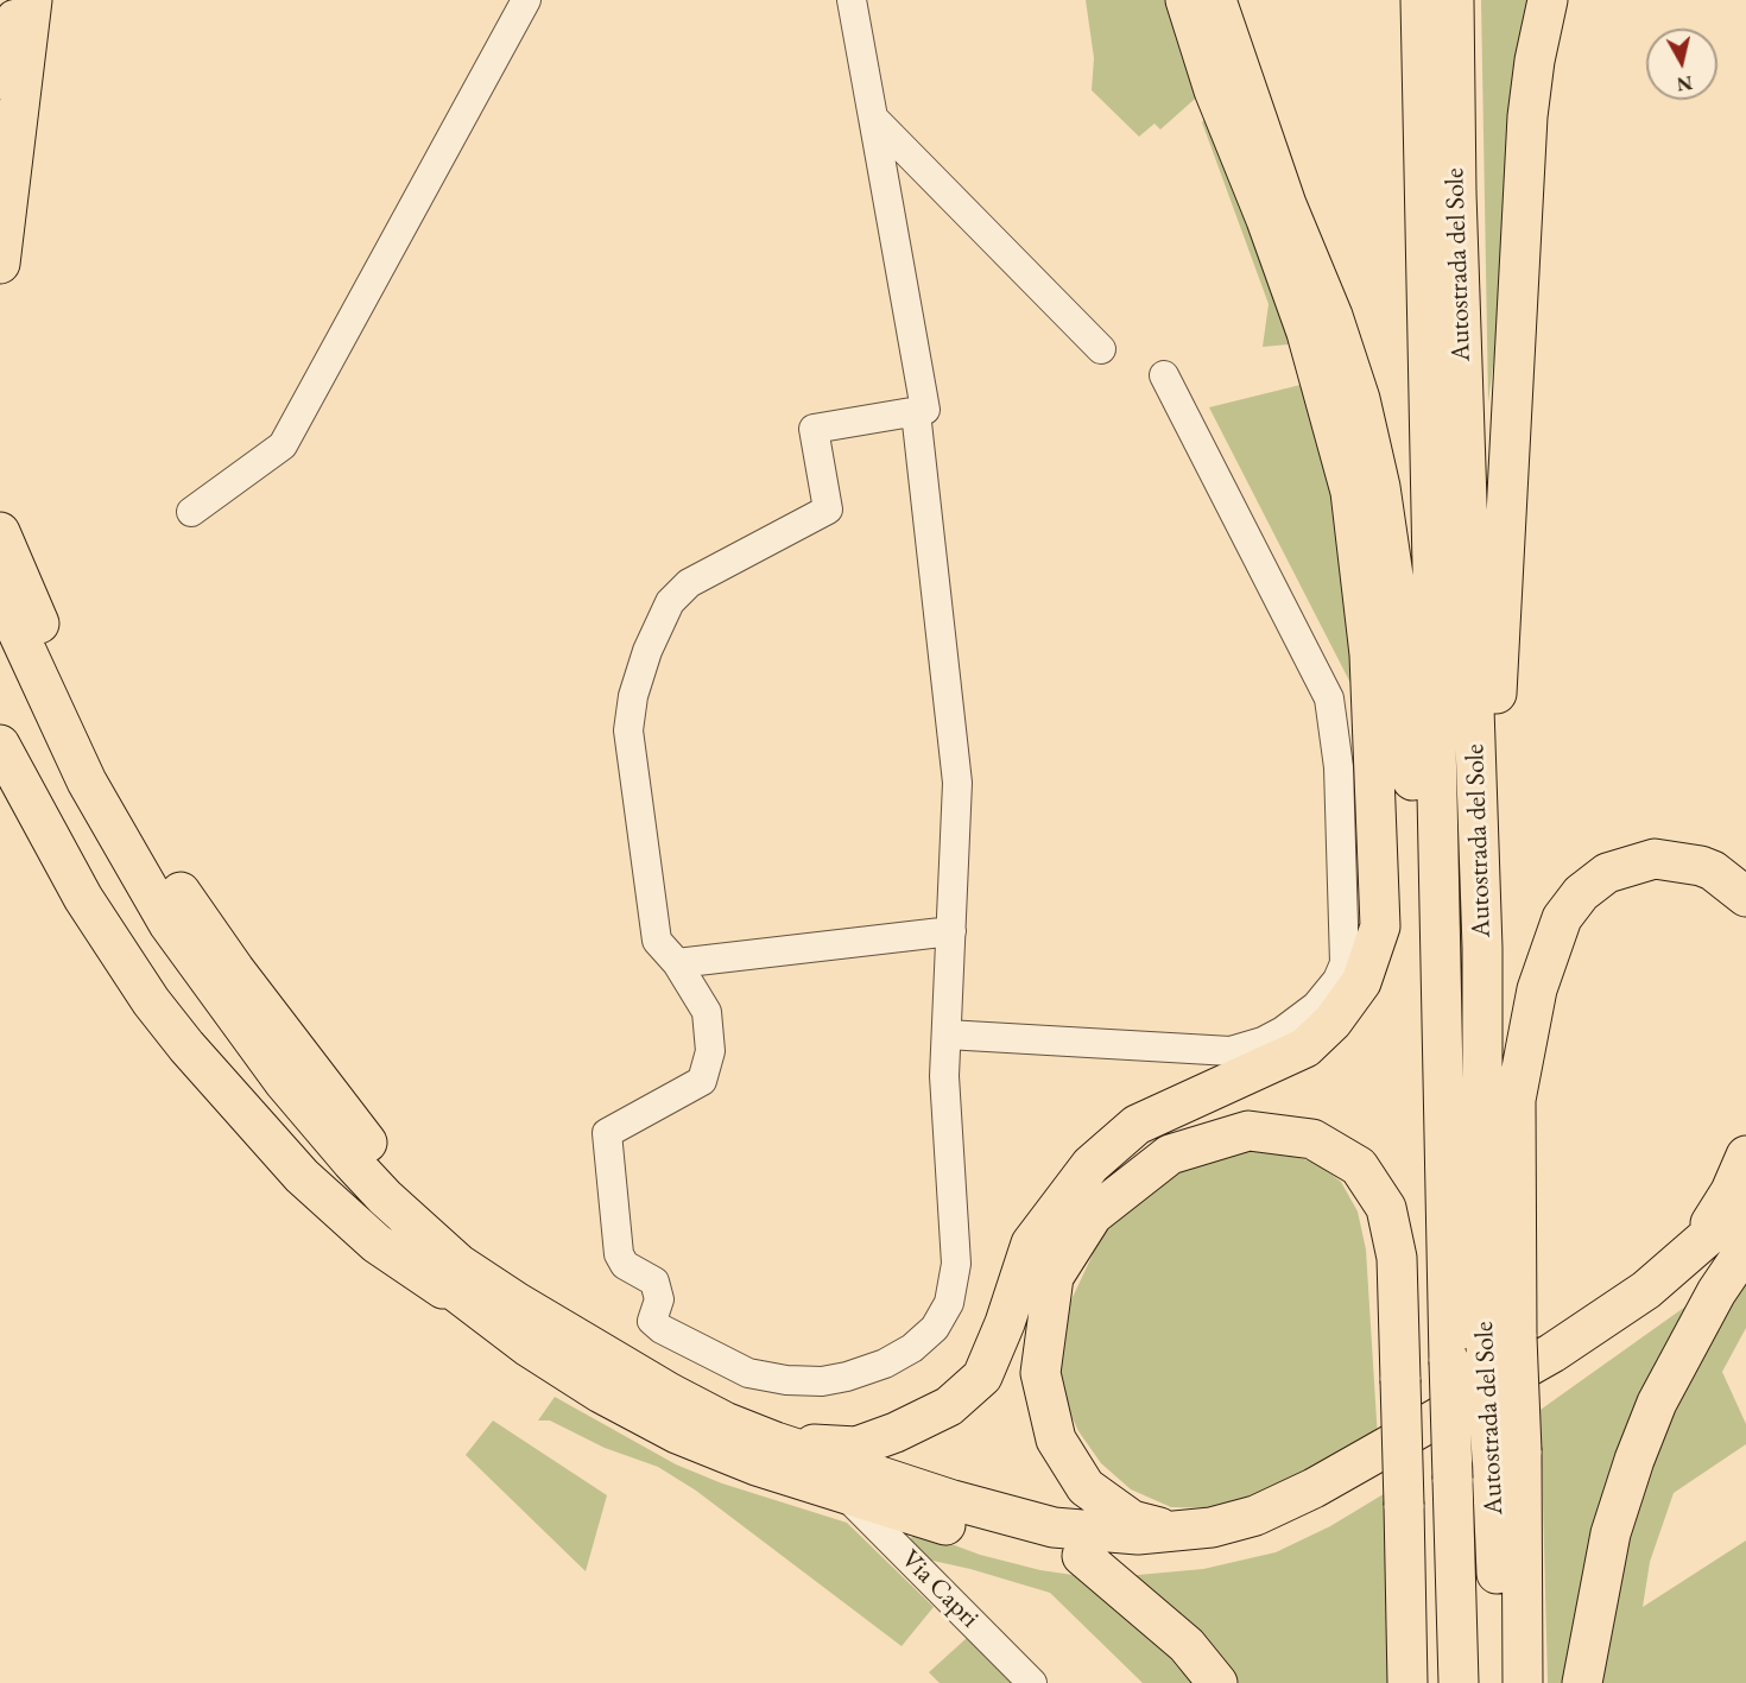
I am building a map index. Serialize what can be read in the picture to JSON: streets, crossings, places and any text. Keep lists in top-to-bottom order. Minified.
{"streets":{"highway":["Autostrada del Sole"],"street":["Via Capri"]},"north":"bottom"}
